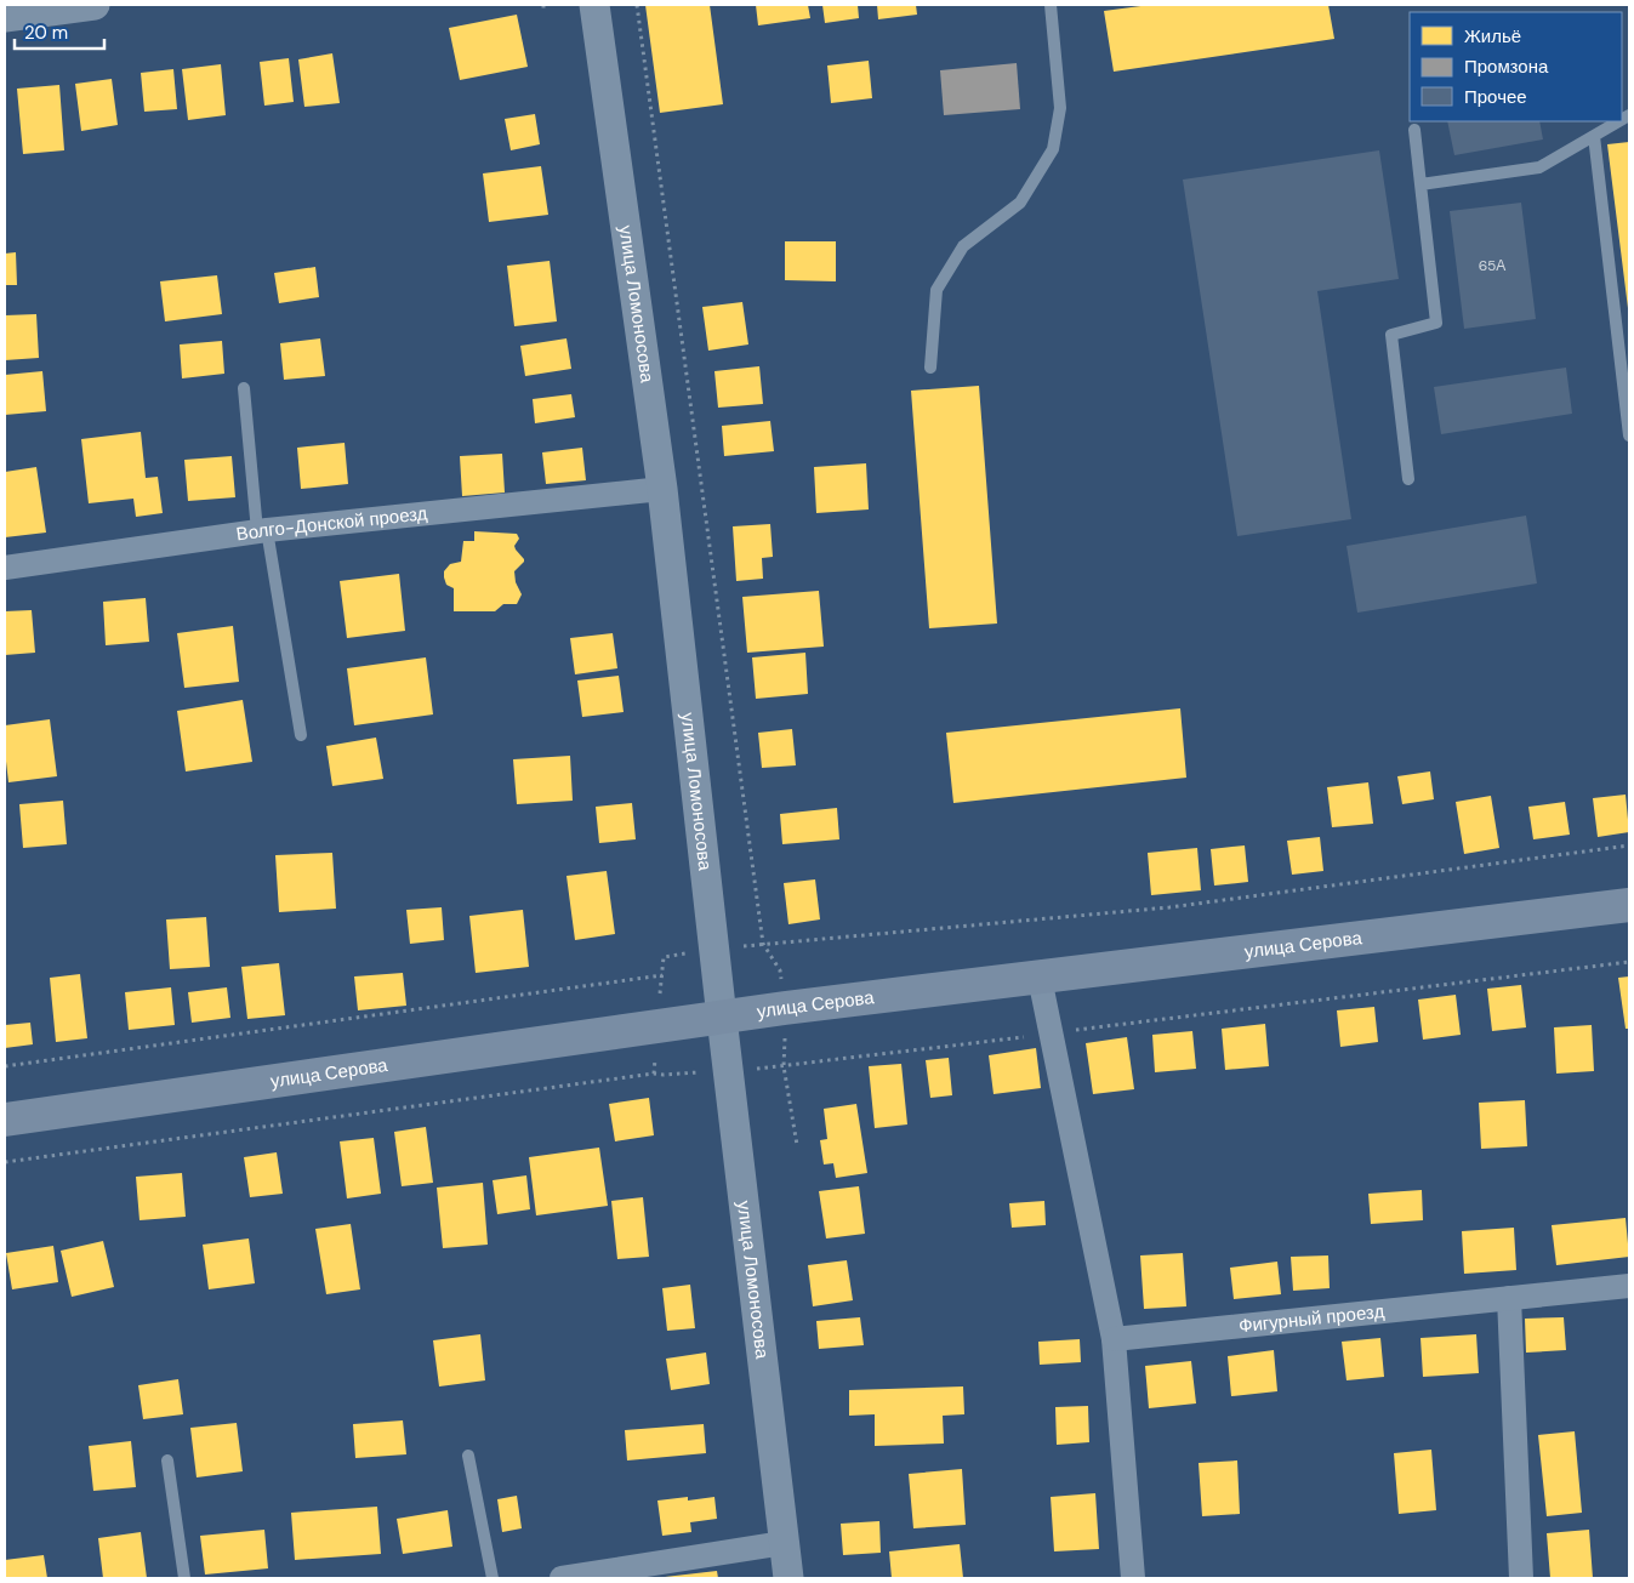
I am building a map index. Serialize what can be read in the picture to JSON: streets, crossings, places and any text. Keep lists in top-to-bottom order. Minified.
{"streets":{"main road":["улица Серова"],"street":["улица Ломоносова","Волго-Донской проезд","Фигурный проезд"]},"crossings":[["улица Ломоносова","Волго-Донской проезд"],["улица Ломоносова","улица Серова"]],"house_numbers":["65А"],"legend":["Жильё","Промзона","Прочее"],"scale_bar":"20 m"}
